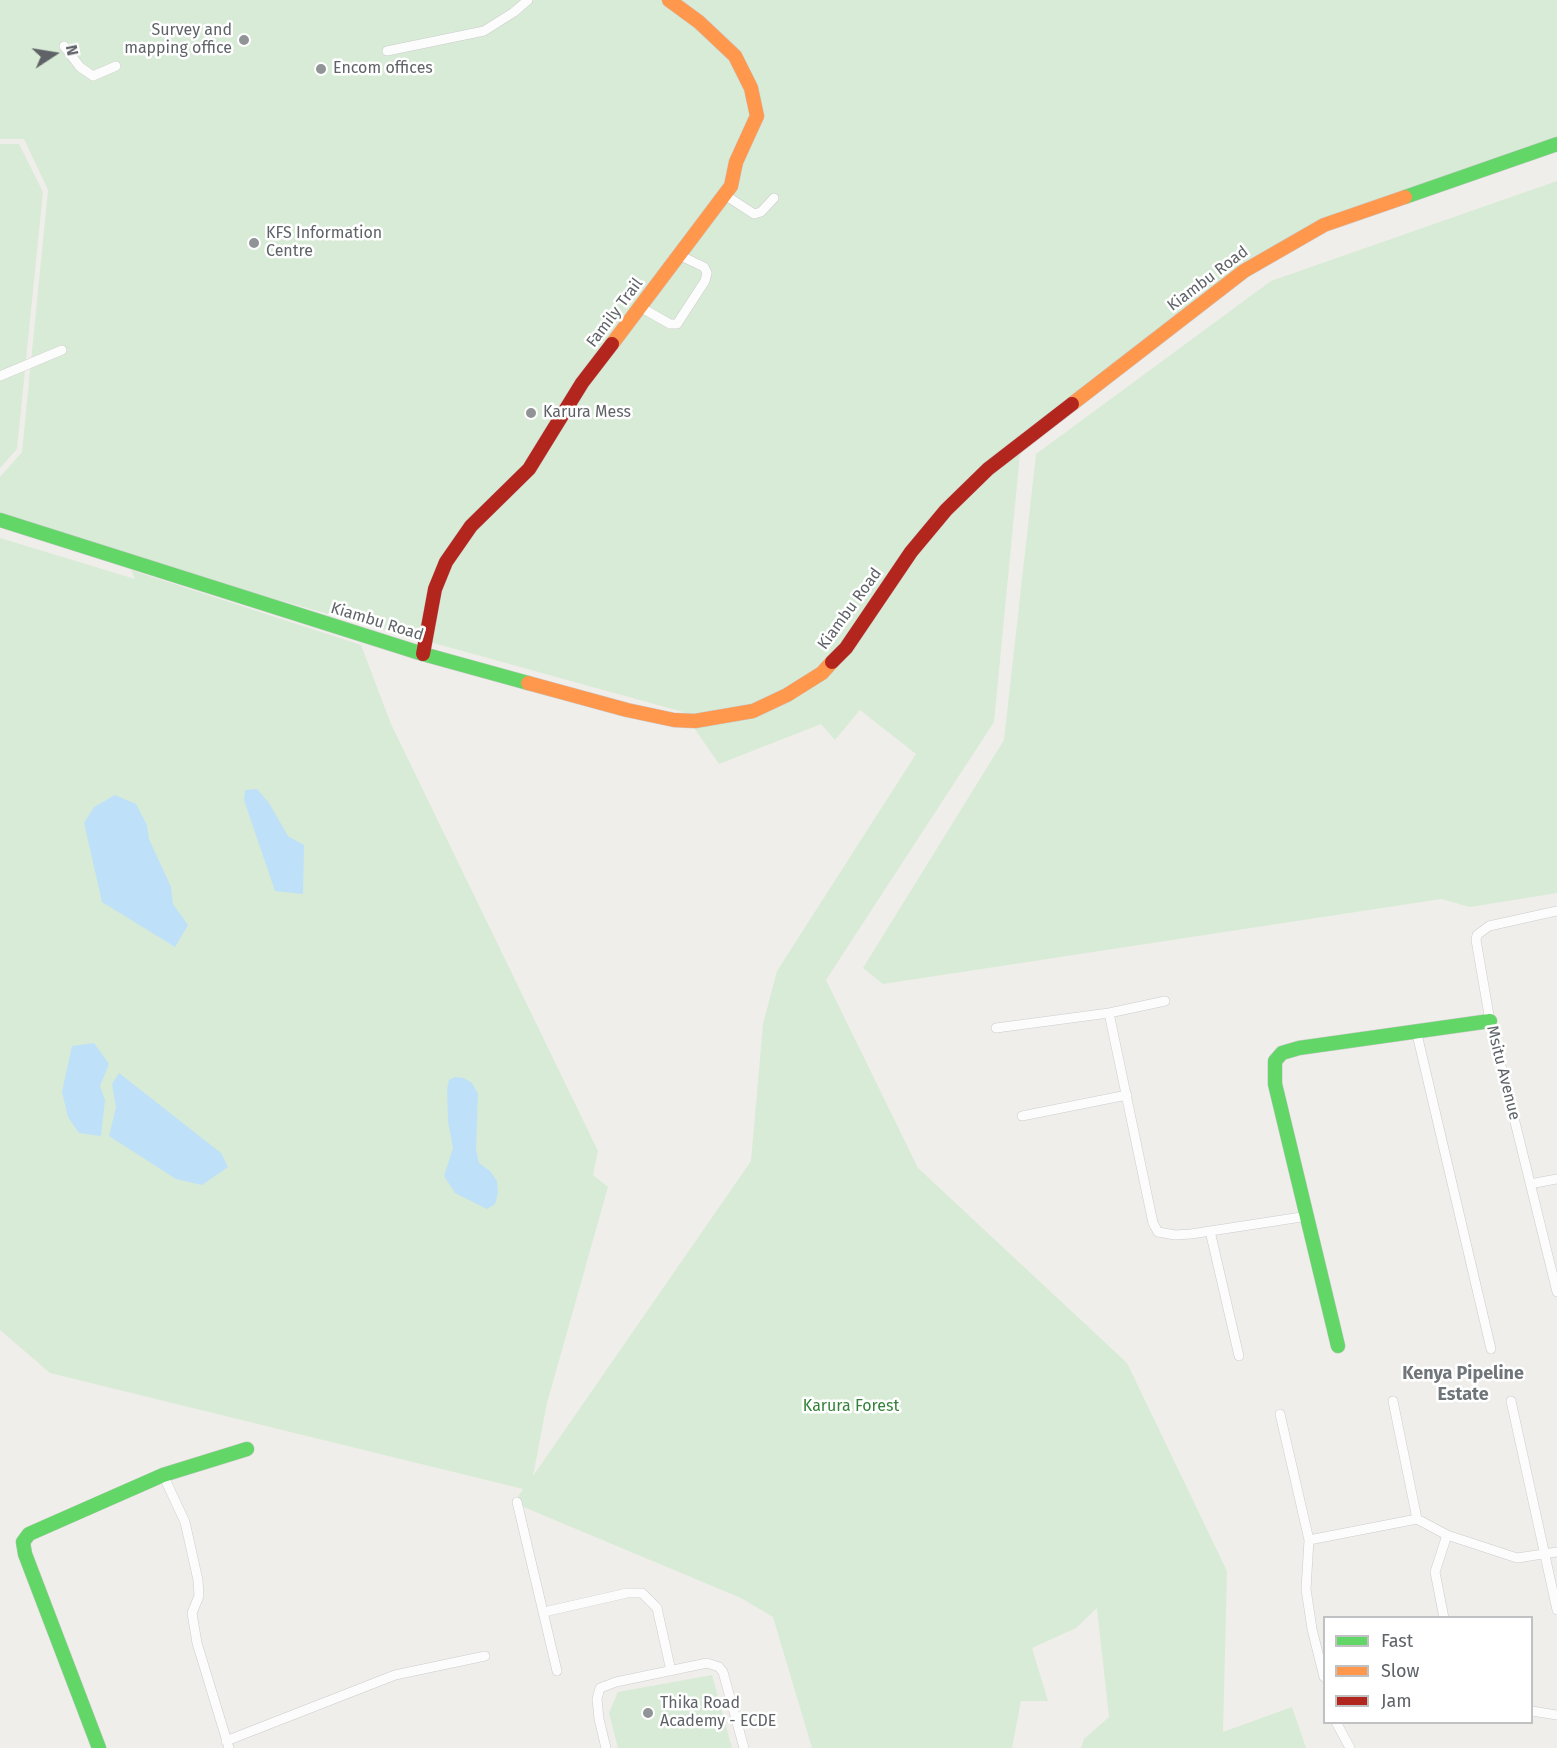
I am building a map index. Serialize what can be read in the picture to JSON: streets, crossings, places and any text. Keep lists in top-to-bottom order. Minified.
{"streets":{"main road":["Kiambu Road","Family Trail"],"street":["Msitu Avenue"]},"crossings":[["Kiambu Road","Family Trail"]],"districts":["Kenya Pipeline Estate"],"parks":["Karura Forest"],"places":["Survey and mapping office","Encom offices","KFS Information Centre","Karura Mess","Thika Road Academy - ECDE"],"legend":["Fast","Slow","Jam"],"north":"right"}
